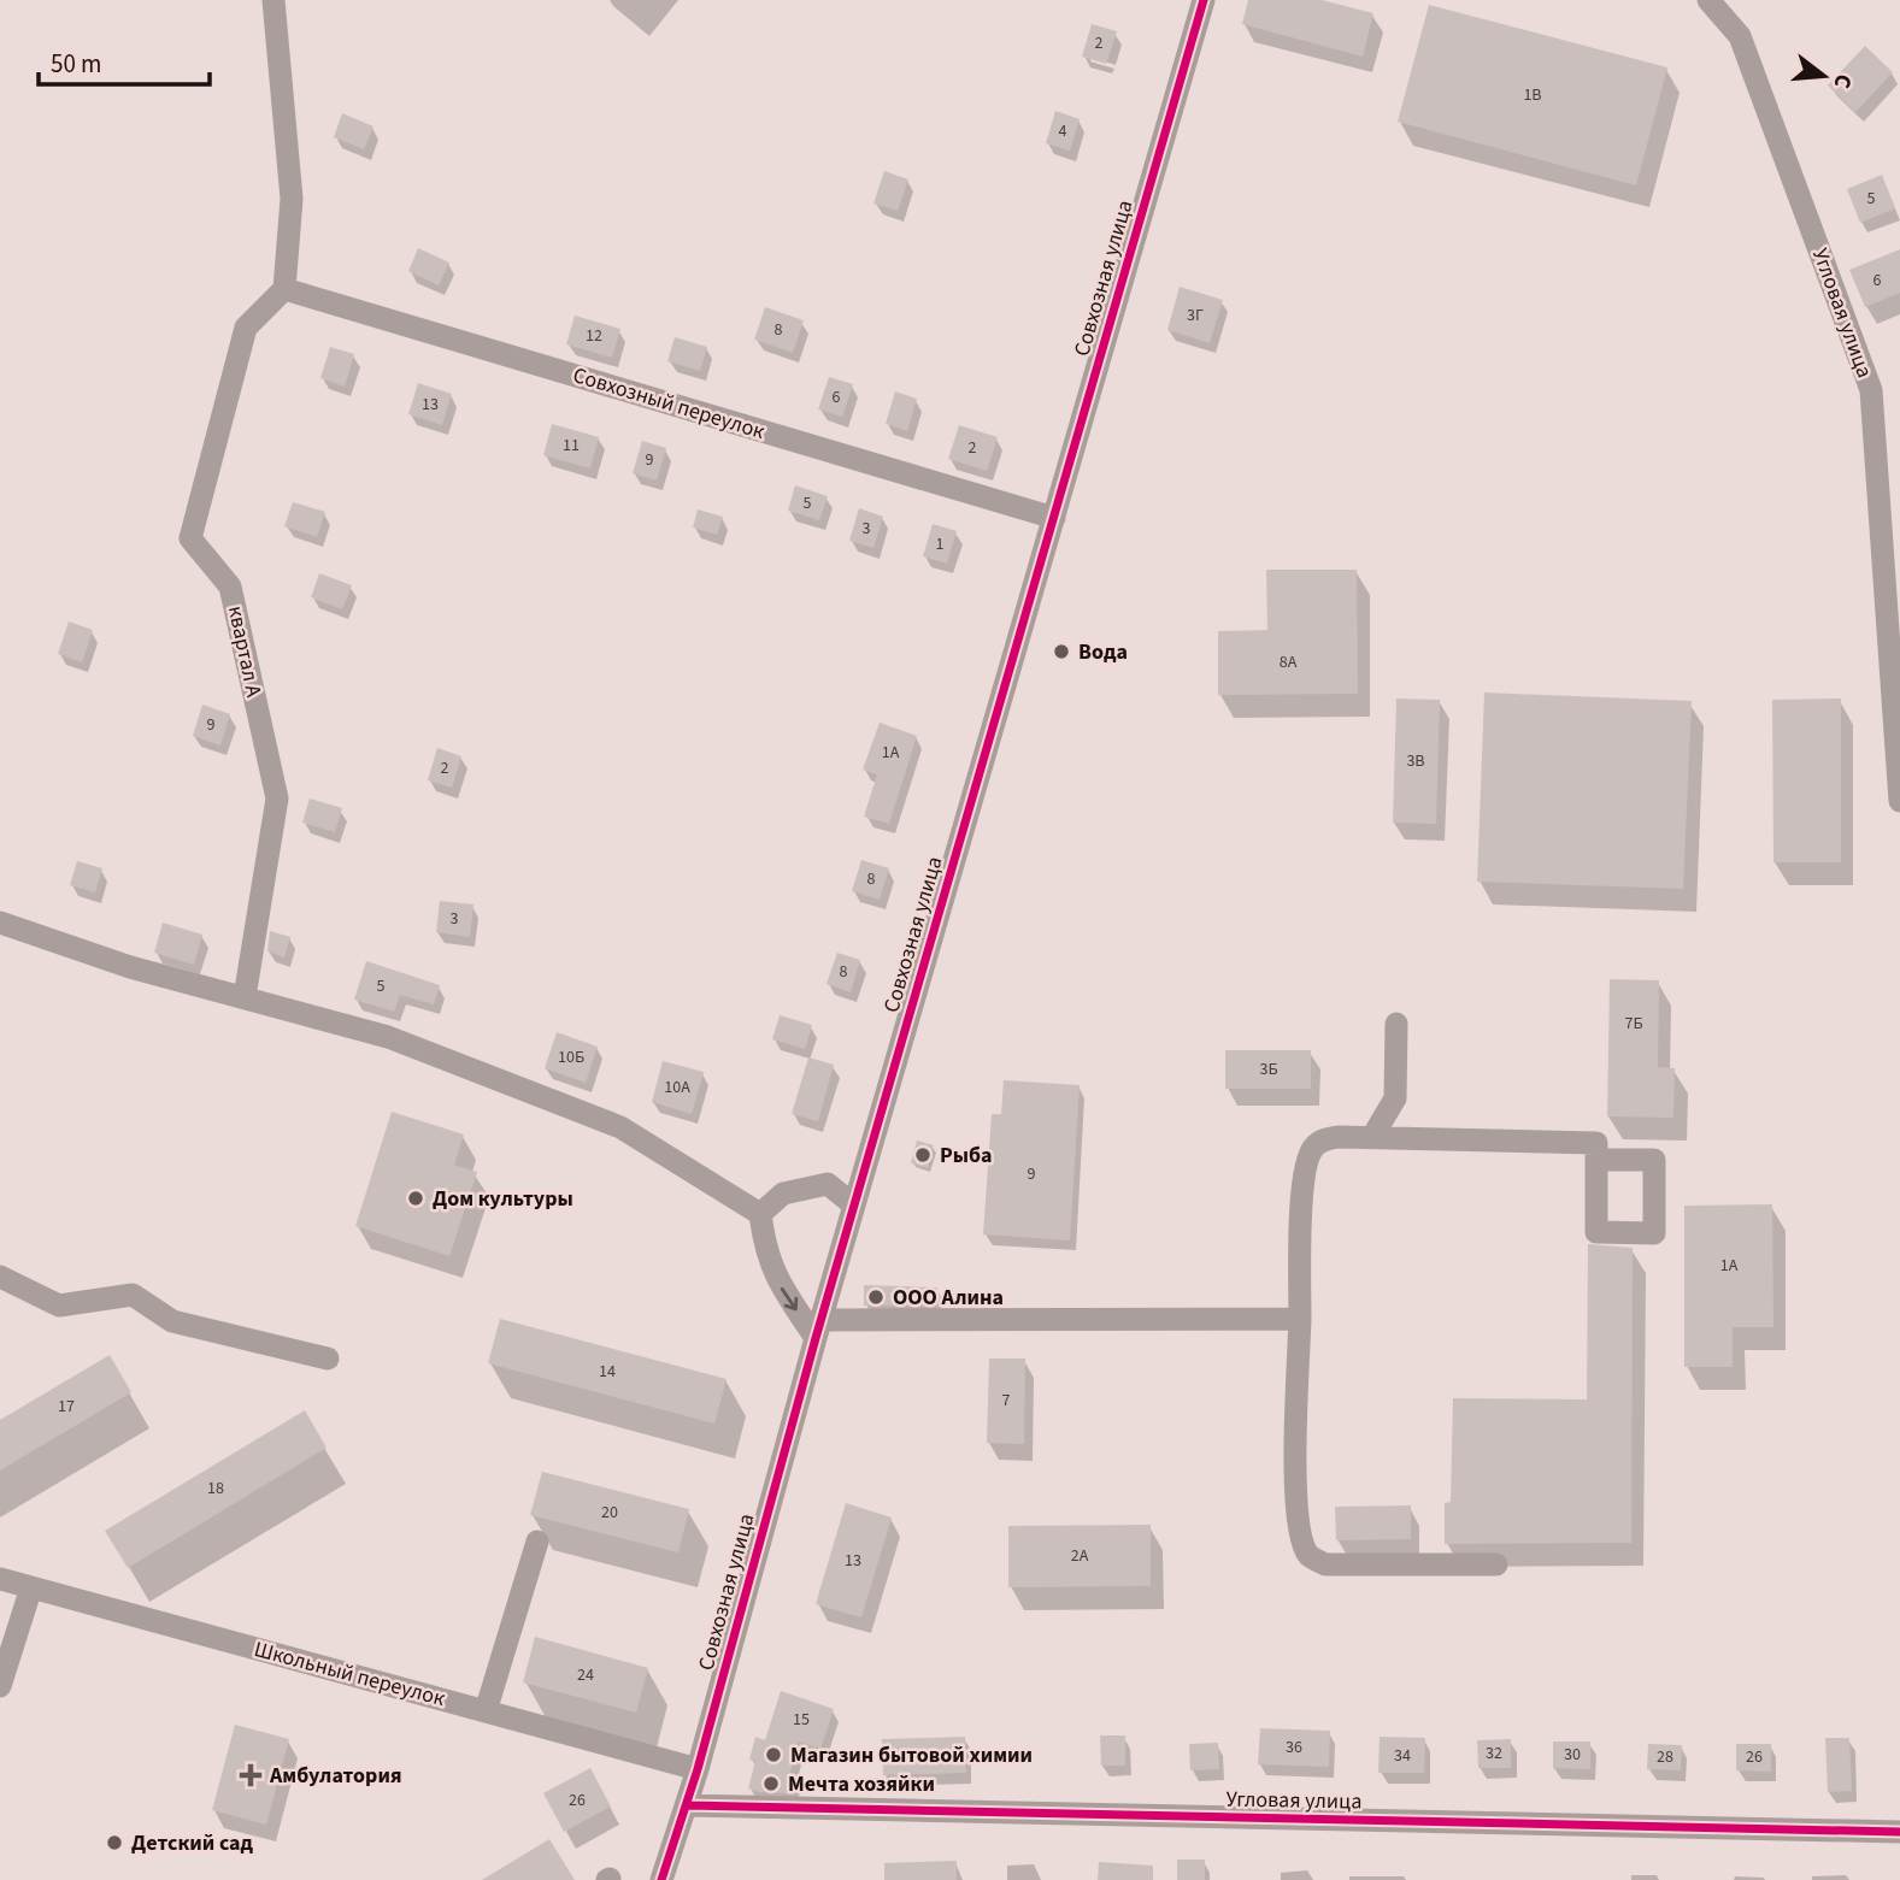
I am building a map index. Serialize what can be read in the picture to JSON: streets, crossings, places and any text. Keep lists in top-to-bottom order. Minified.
{"streets":{"street":["Совхозная улица","Угловая улица","Совхозный переулок","квартал А","Школьный переулок"]},"crossings":[["Совхозная улица","Угловая улица"],["Совхозная улица","Совхозный переулок"],["Совхозная улица","Школьный переулок"],["Совхозный переулок","квартал А"]],"places":{"other":["Вода","Рыба","Дом культуры","ООО Алина","Магазин бытовой химии","Мечта хозяйки","Детский сад"],"health":["Амбулатория"]},"house_numbers":["2","1В","4","5","6","3Г","8","12","6","13","11","2","9","5","3","1","8А","9","1А","3В","2","8","3","8","5","7Б","10Б","3Б","10А","9","1А","14","7","17","18","20","2А","13","24","15","36","32","30","34","28","26","26"],"scale_bar":"50 m","north":"right"}
